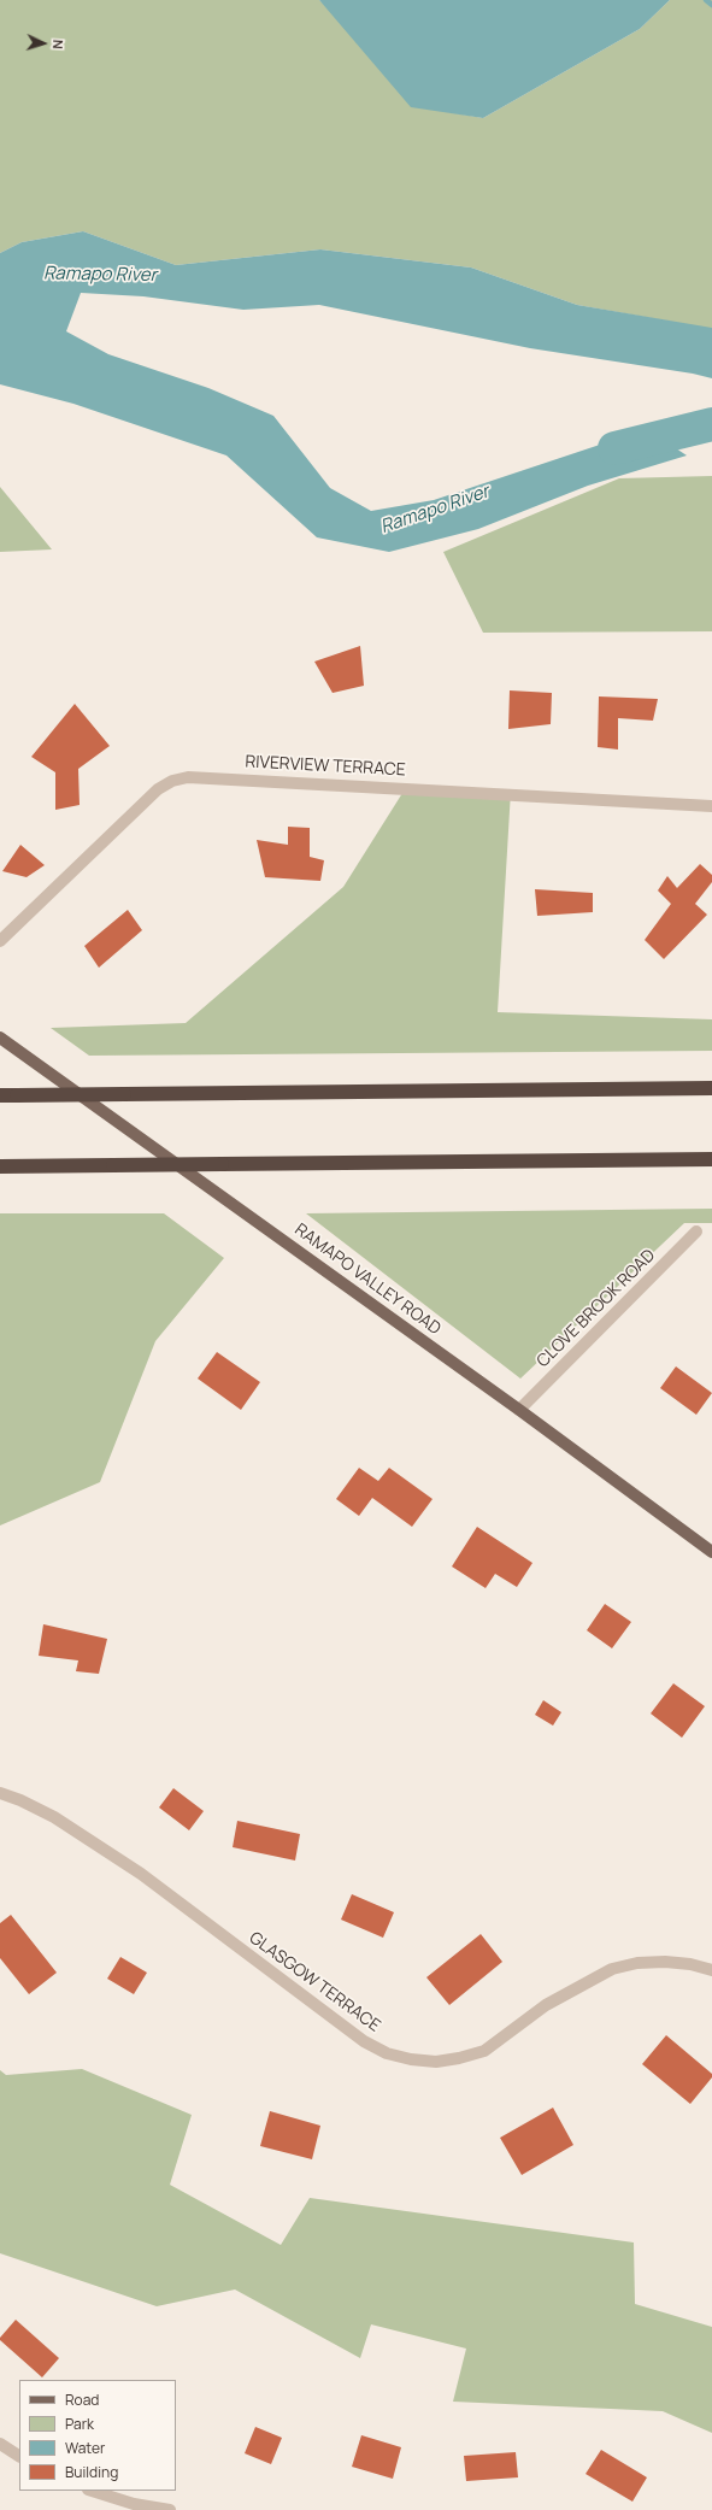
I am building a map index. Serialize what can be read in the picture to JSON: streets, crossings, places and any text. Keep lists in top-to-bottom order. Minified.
{"streets":{"main road":["RAMAPO VALLEY ROAD"],"street":["RIVERVIEW TERRACE","CLOVE BROOK ROAD","GLASGOW TERRACE"]},"crossings":[["RAMAPO VALLEY ROAD","CLOVE BROOK ROAD"]],"water":["Ramapo River"],"legend":["Road","Park","Water","Building"],"north":"right"}
